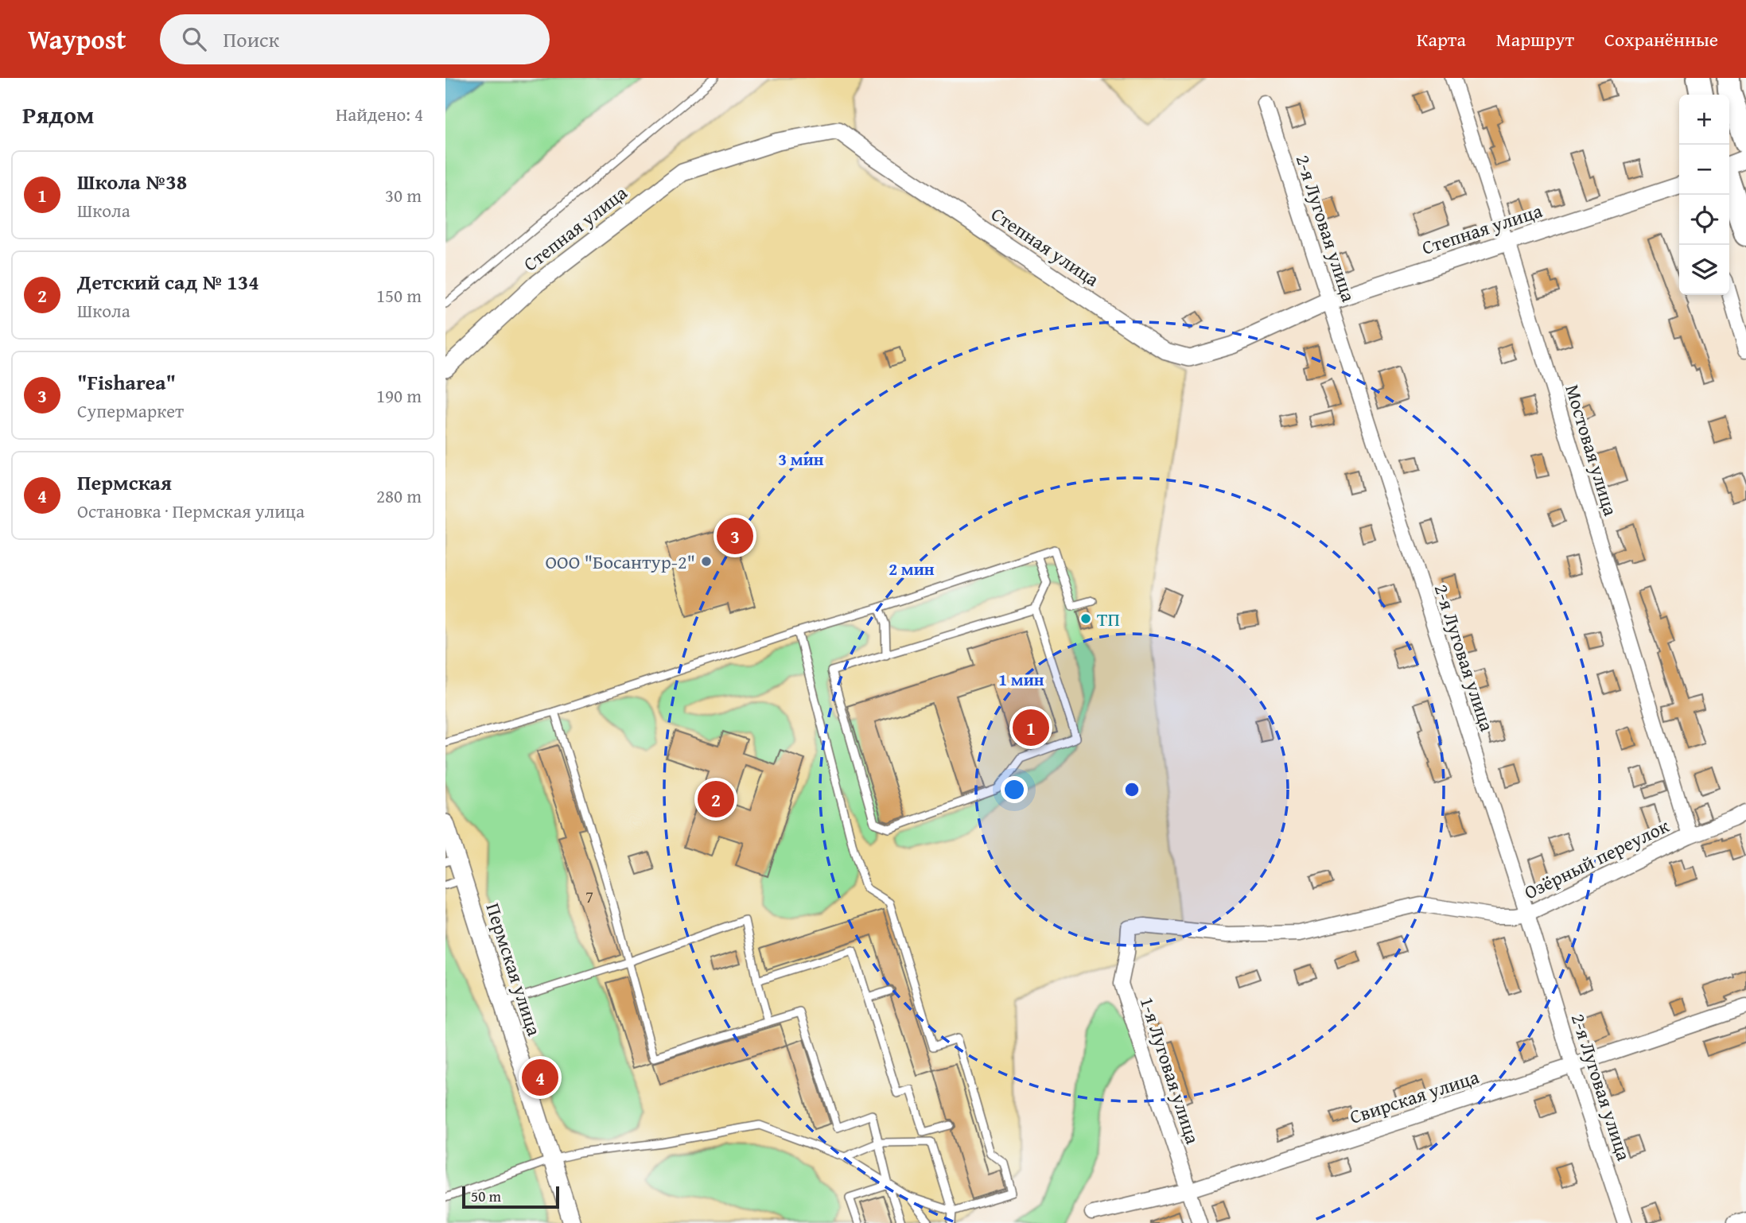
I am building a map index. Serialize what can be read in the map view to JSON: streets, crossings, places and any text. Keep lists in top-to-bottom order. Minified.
{"streets":{"street":["Степная улица","2-я Луговая улица","Мостовая улица","Озёрный переулок","Пермская улица","1-я Луговая улица","Свирская улица"]},"crossings":[["Степная улица","2-я Луговая улица"],["Степная улица","Мостовая улица"],["2-я Луговая улица","Озёрный переулок"],["2-я Луговая улица","Свирская улица"],["Мостовая улица","Озёрный переулок"],["Озёрный переулок","1-я Луговая улица"],["1-я Луговая улица","Свирская улица"]],"places":["ООО \"Босантур-2\"","ТП"],"house_numbers":["7"],"scale_bar":"50 m","page":{"header":"Waypost","search":"Поиск","nav":["Карта","Маршрут","Сохранённые"],"heading":["Рядом","Найдено: 4"],"map_buttons":["+","−"],"list":[{"mark":"1","name":"Школа №38","note":"Школа","value":"30 m"},{"mark":"2","name":"Детский сад № 134","note":"Школа","value":"150 m"},{"mark":"3","name":"\"Fisharea\"","note":"Супермаркет","value":"190 m"},{"mark":"4","name":"Пермская","note":"Остановка · Пермская улица","value":"280 m"}],"pins":["3","1","2","4"],"scale":"50 m"},"rings":["3 мин","2 мин","1 мин"]}
